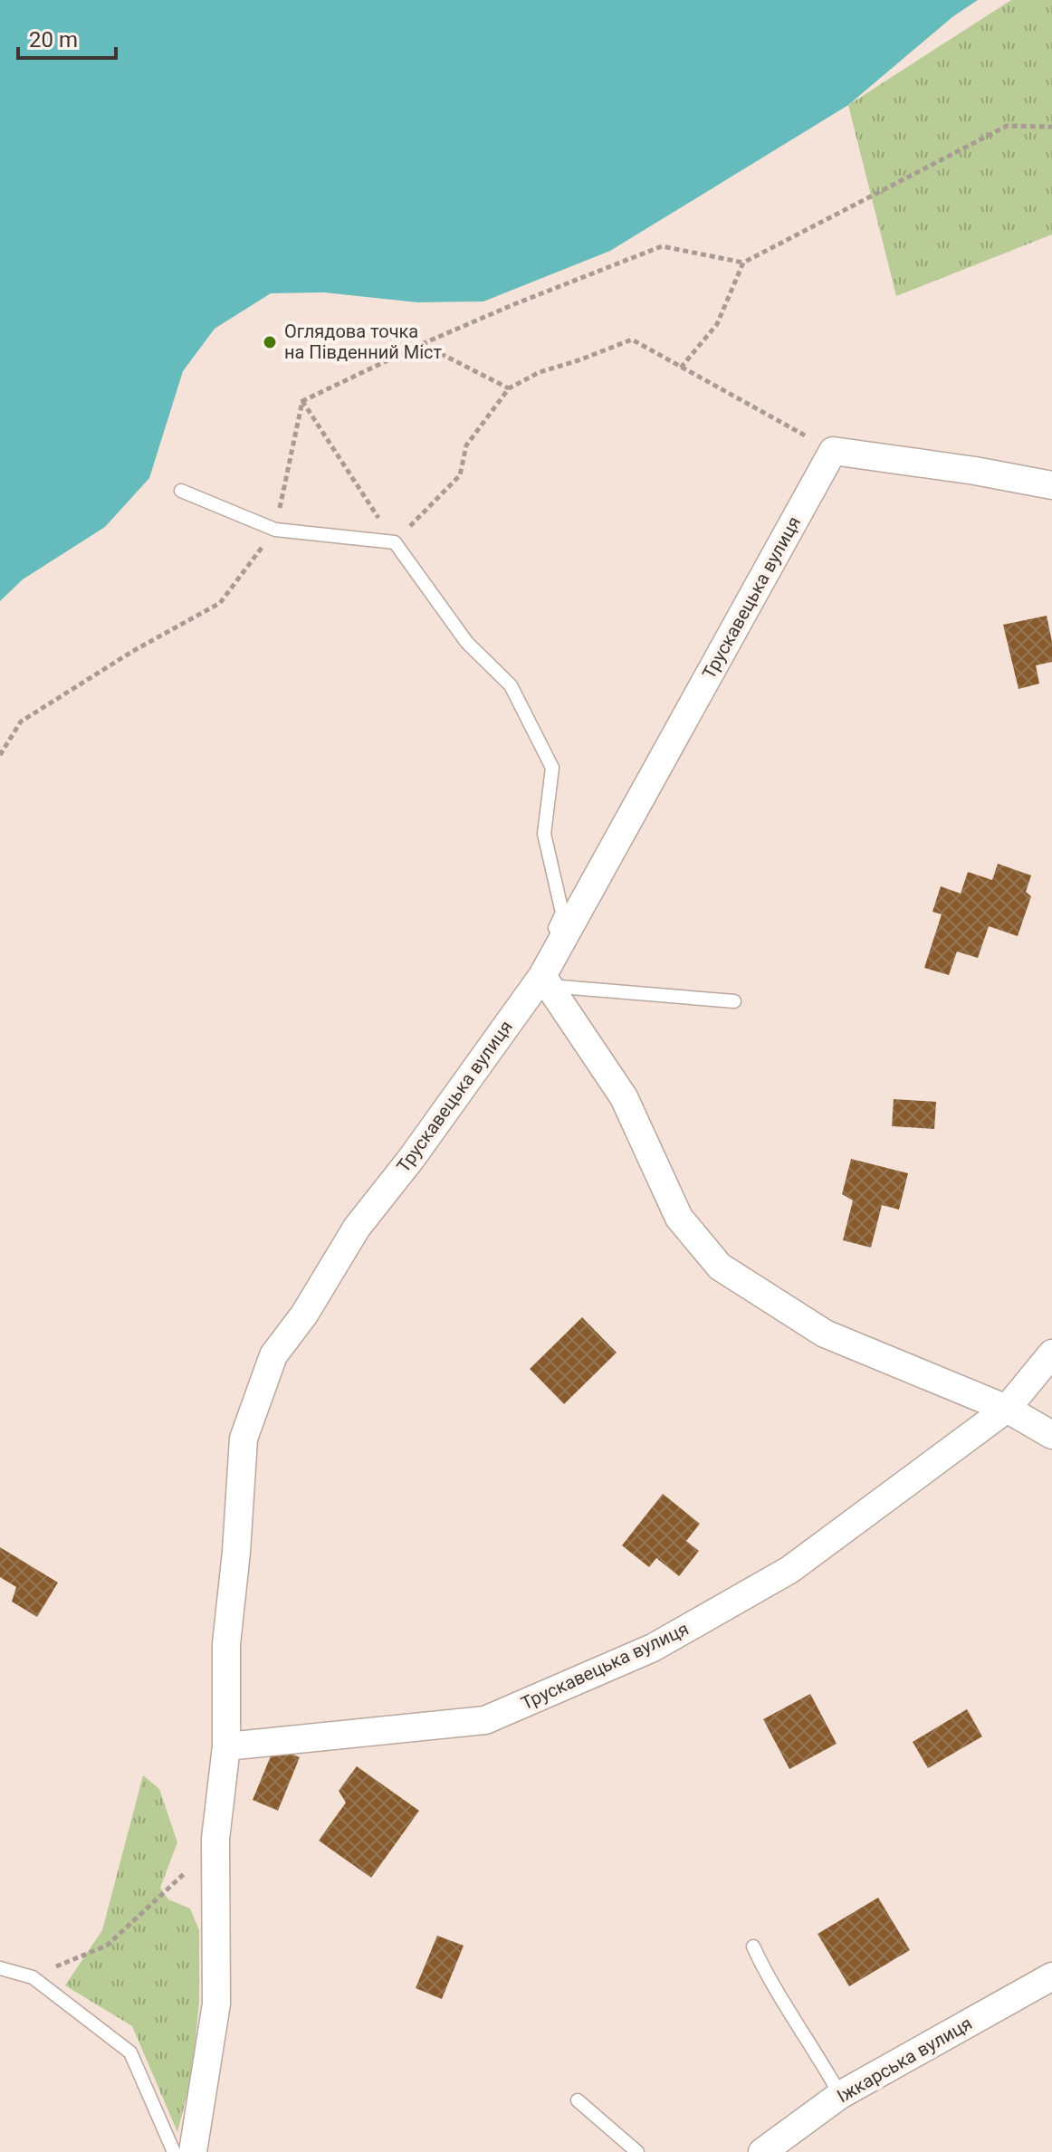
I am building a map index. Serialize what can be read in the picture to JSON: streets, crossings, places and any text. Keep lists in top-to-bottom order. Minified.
{"streets":{"street":["Трускавецька вулиця","Іжкарська вулиця"]},"places":["Оглядова точка на Південний Міст"],"scale_bar":"20 m"}
